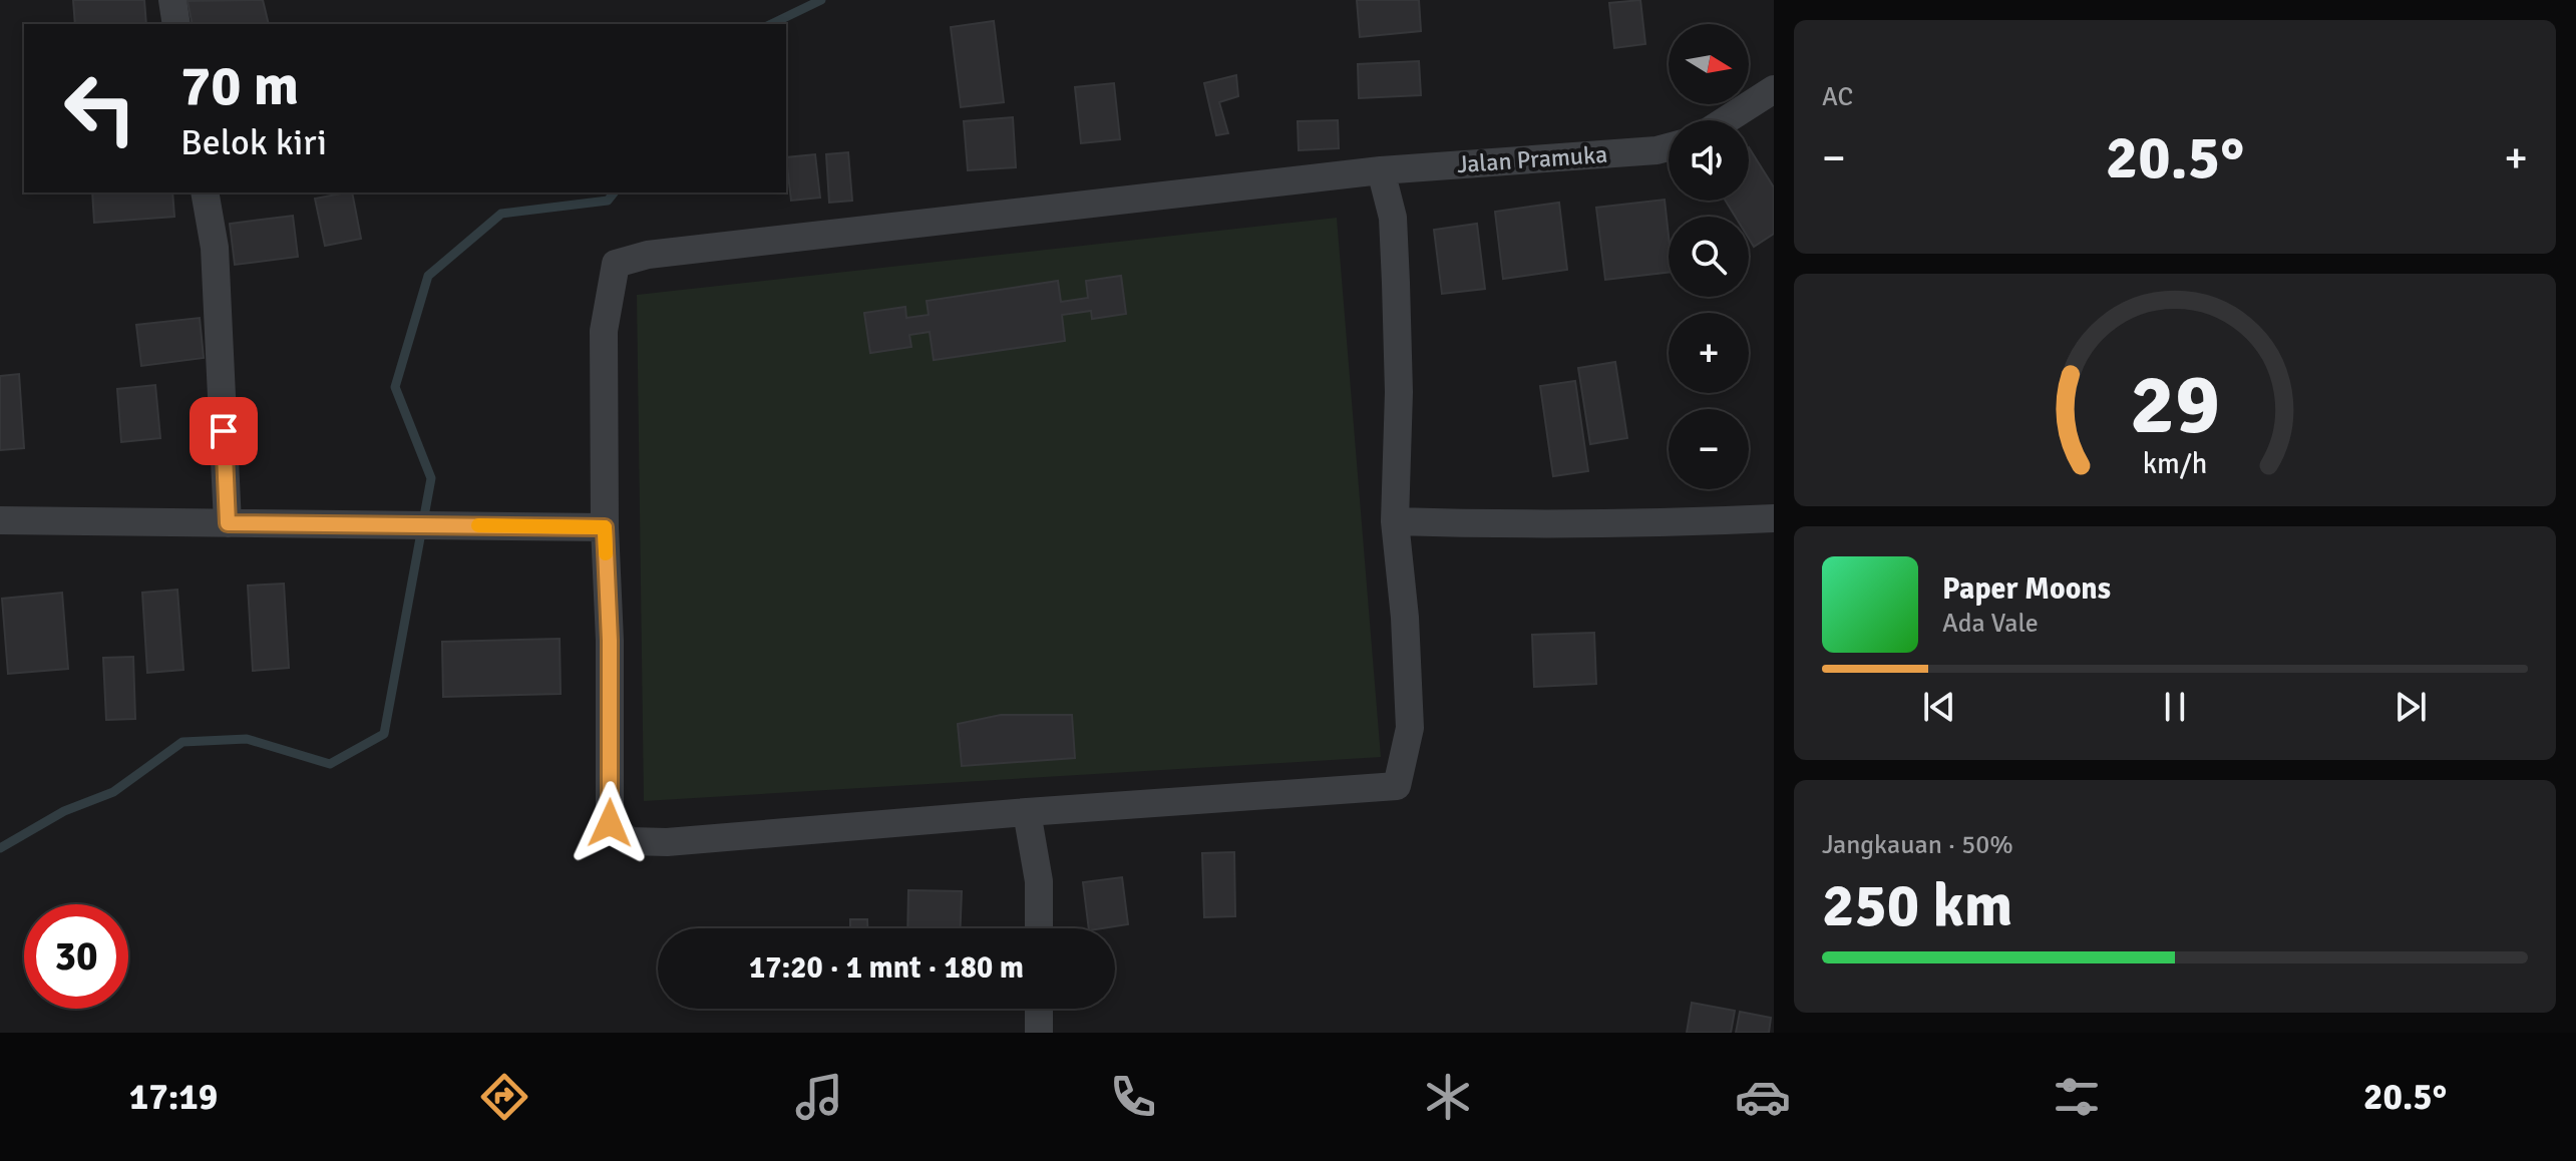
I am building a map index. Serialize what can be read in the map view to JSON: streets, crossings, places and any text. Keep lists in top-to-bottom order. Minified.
{"streets":{"street":["Jalan Pramuka"]},"north":"right","page":{"tile":["AC",["Jangkauan · 50%","250 km"]],"map_buttons":["+","−"],"turn":["70 m","Belok kiri"],"heat":["−","20.5°","+"],"song":["Paper Moons","Ada Vale"],"limit":"30","trip":"17:20 · 1 mnt · 180 m","tabs":["17:19","20.5°"],"gauge":["29","km/h"]}}
